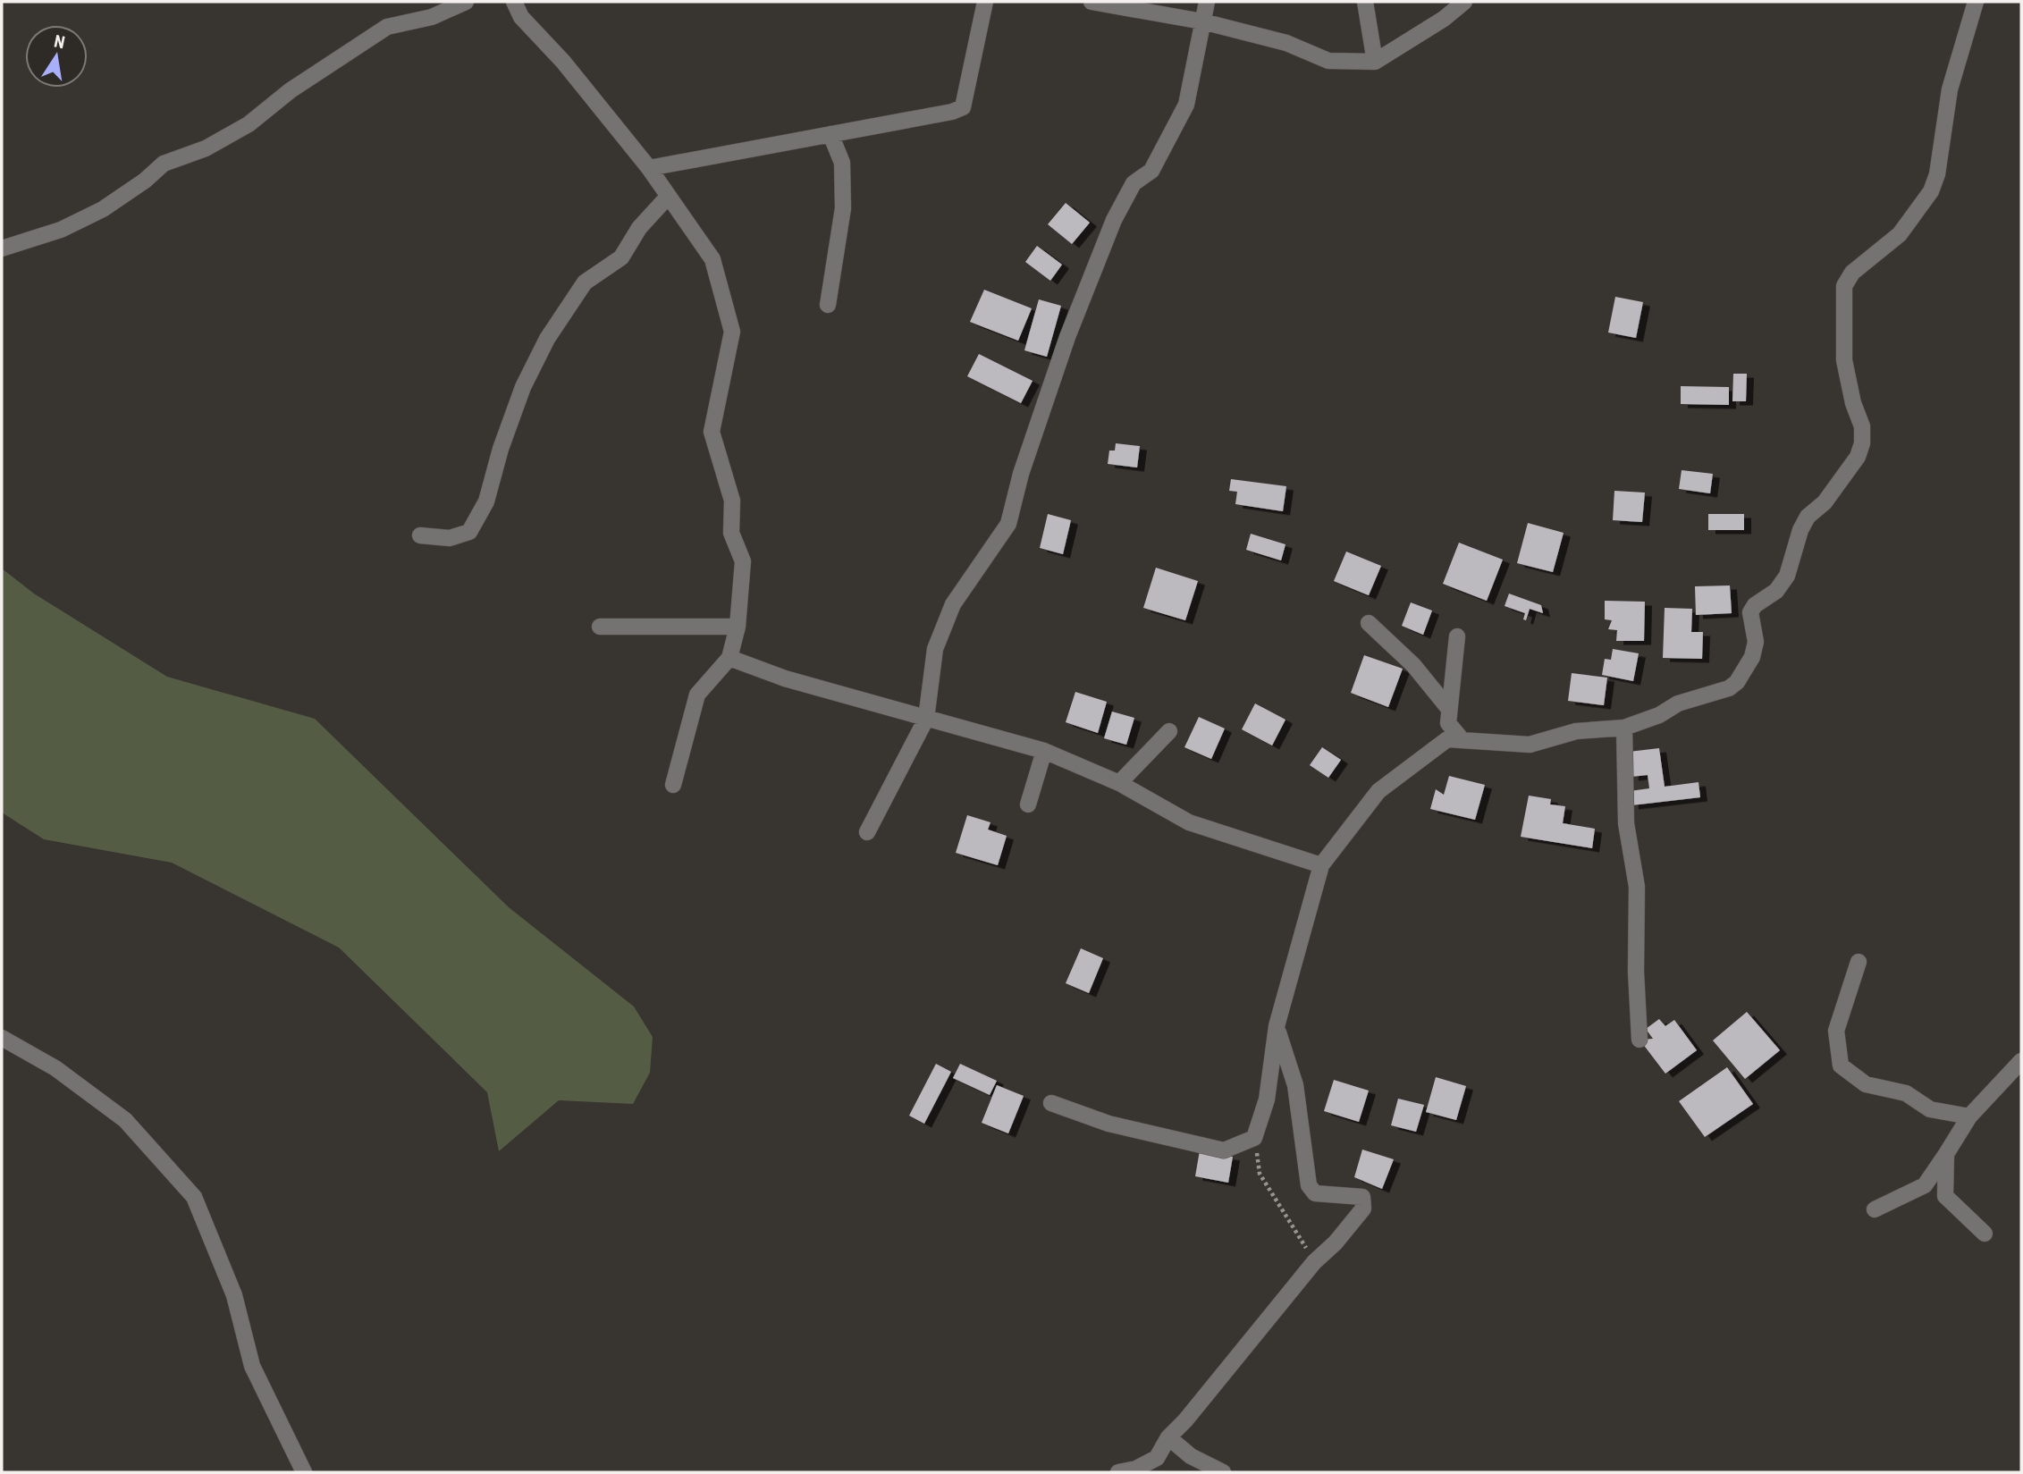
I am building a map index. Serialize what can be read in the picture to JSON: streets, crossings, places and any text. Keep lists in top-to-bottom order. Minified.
{"north":"top"}
